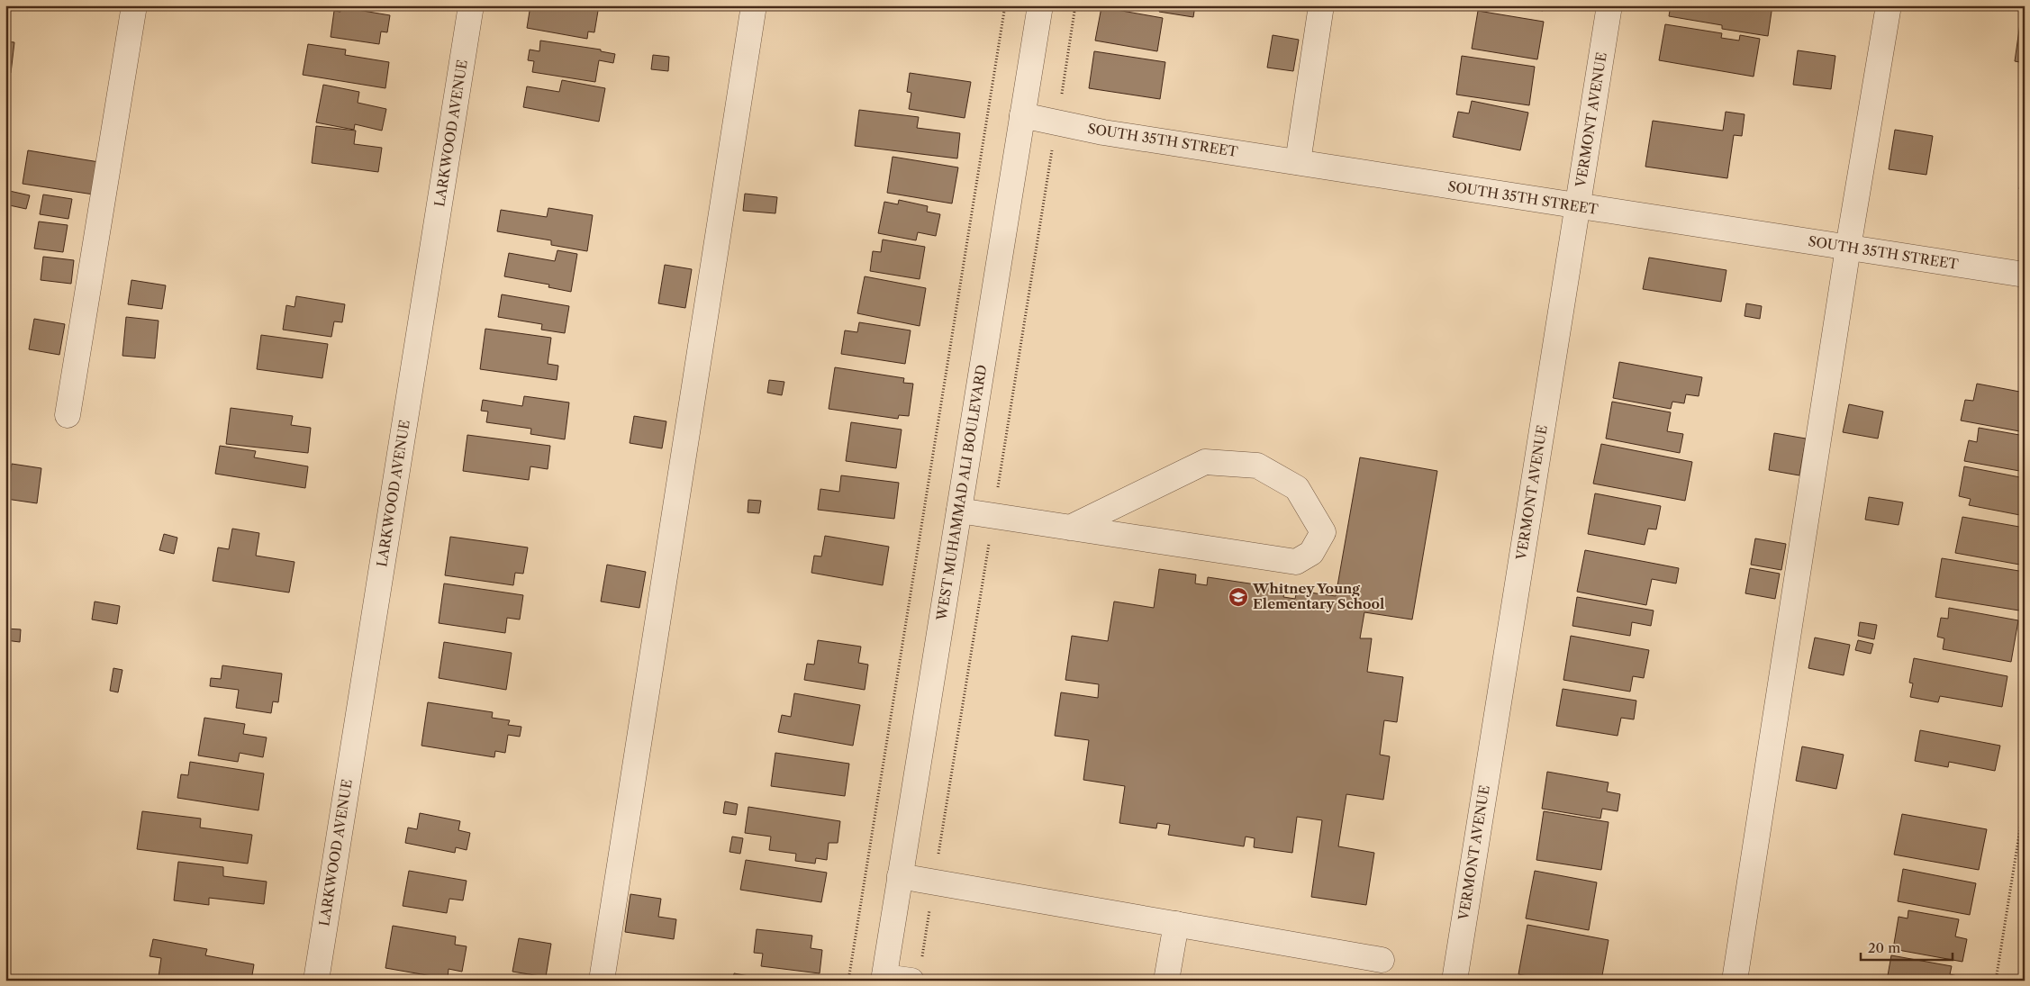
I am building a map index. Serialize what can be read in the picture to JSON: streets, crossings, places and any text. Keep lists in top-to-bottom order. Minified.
{"streets":{"street":["VERMONT AVENUE","LARKWOOD AVENUE","SOUTH 35TH STREET","WEST MUHAMMAD ALI BOULEVARD"]},"crossings":[["VERMONT AVENUE","SOUTH 35TH STREET"],["SOUTH 35TH STREET","WEST MUHAMMAD ALI BOULEVARD"]],"places":{"school or university":["Whitney Young Elementary School"]},"scale_bar":"20 m"}
